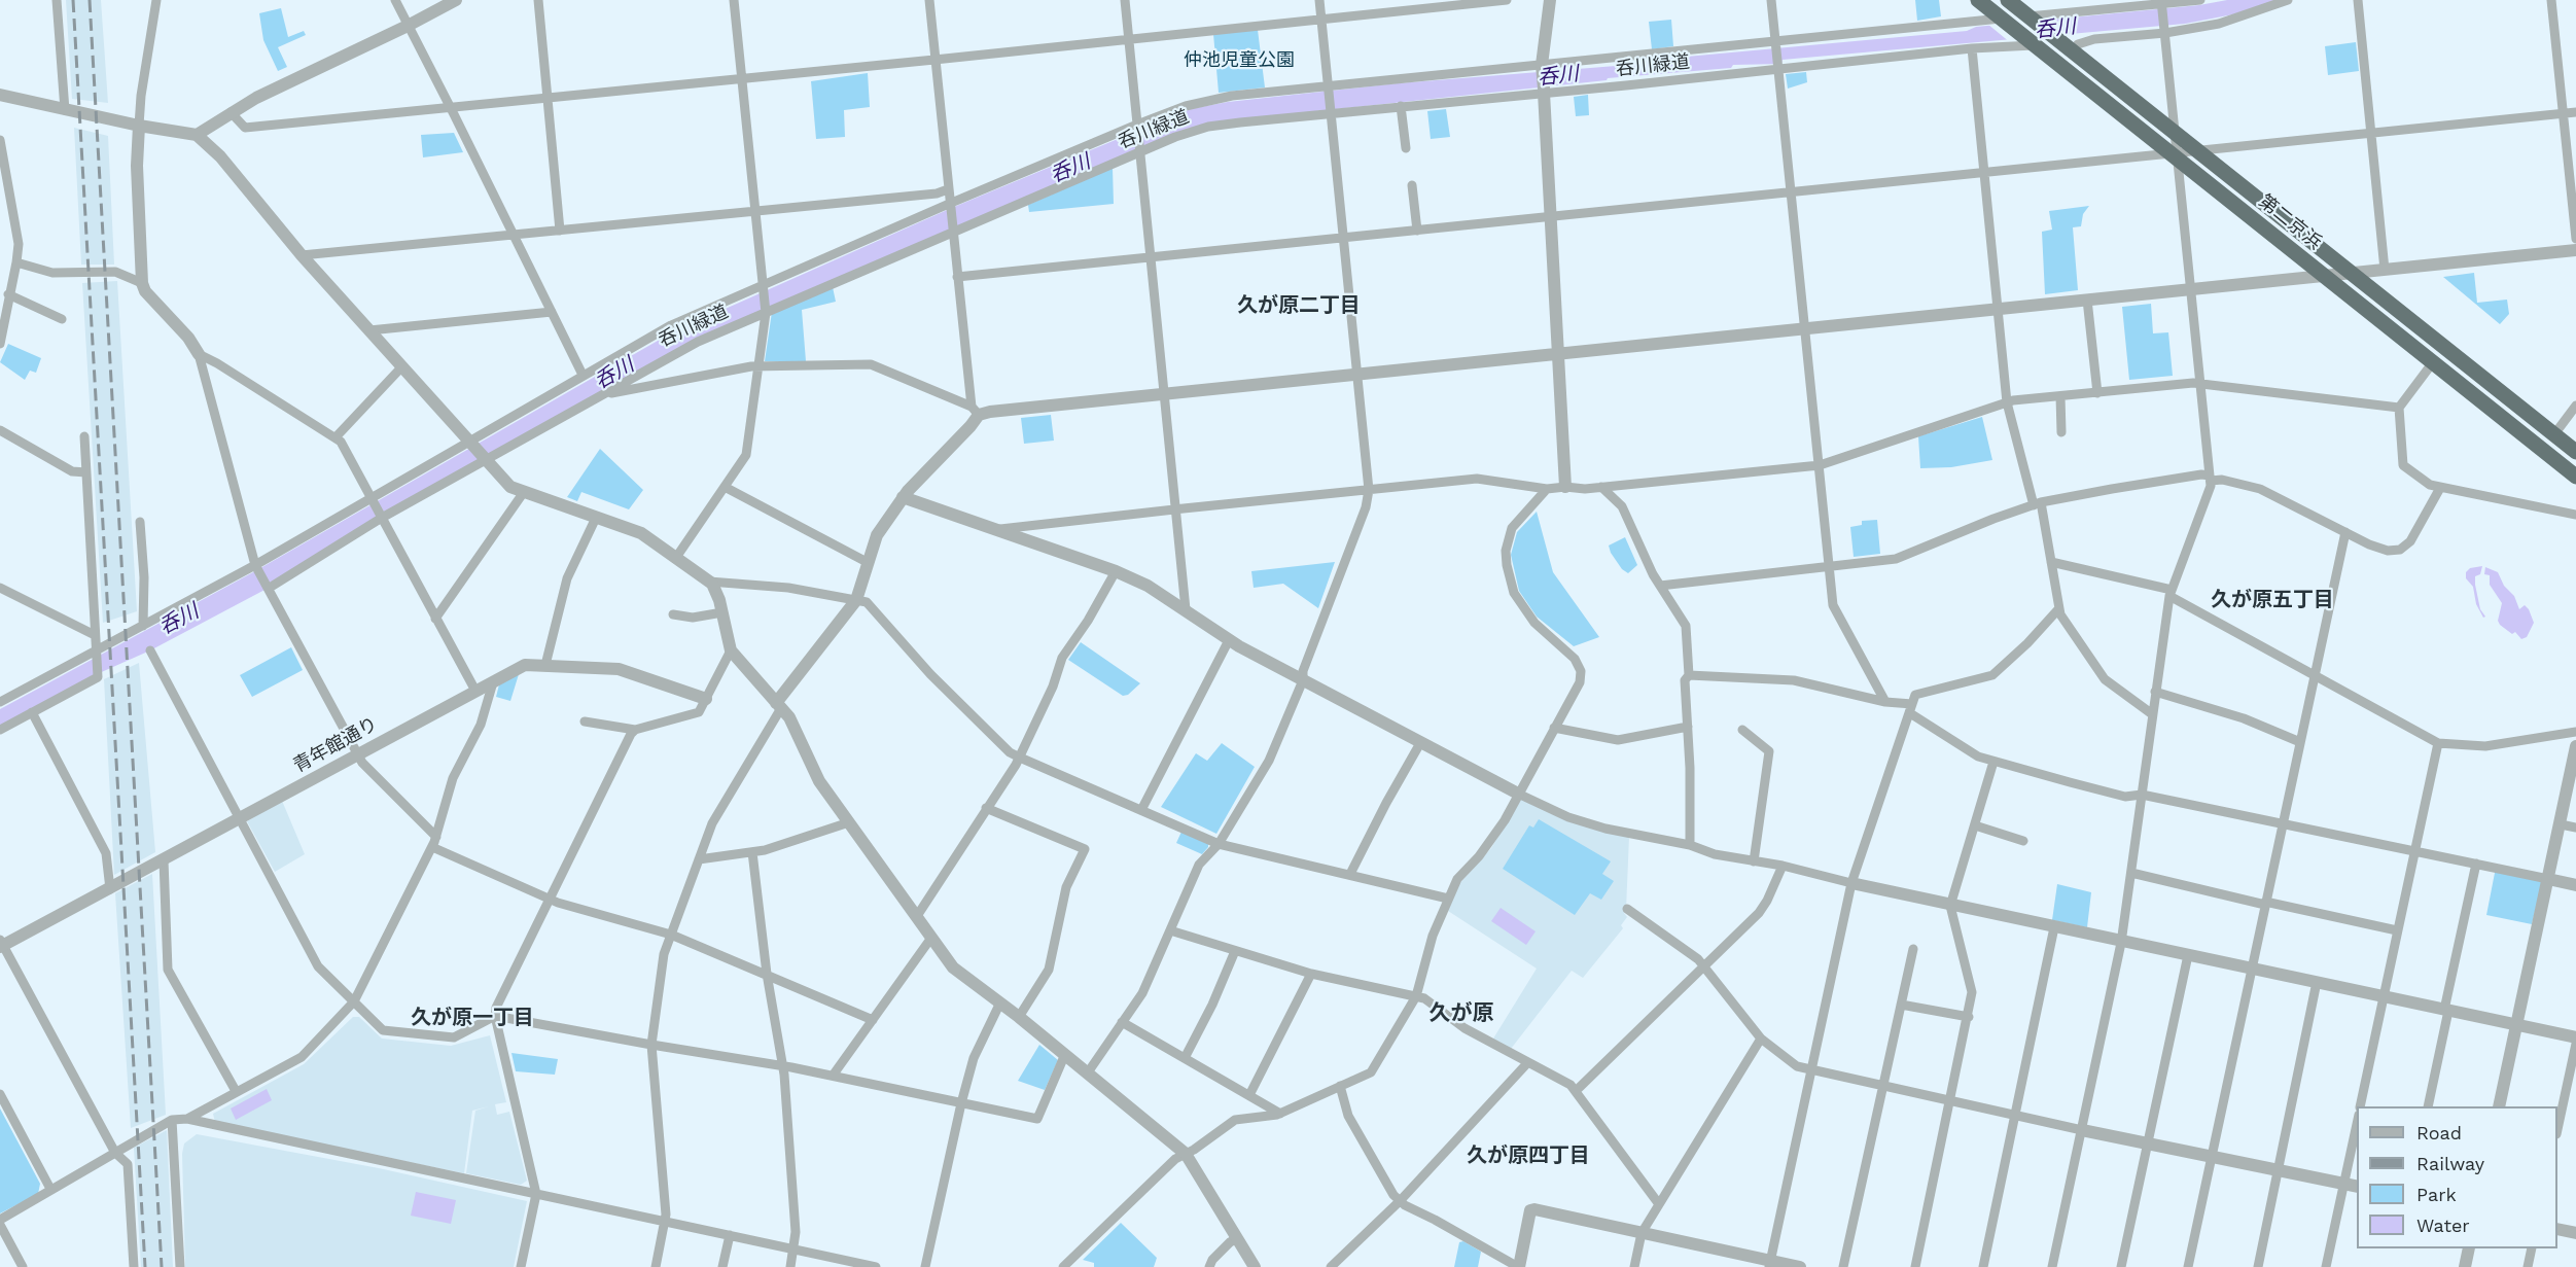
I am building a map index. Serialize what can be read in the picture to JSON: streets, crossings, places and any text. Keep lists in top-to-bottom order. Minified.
{"streets":{"highway":["第二京浜"],"street":["呑川緑道","青年館通り"]},"crossings":[["呑川緑道","第二京浜"]],"districts":["久が原二丁目","久が原五丁目","久が原","久が原一丁目","久が原四丁目"],"water":["呑川"],"parks":["仲池児童公園"],"legend":["Road","Railway","Park","Water"]}
